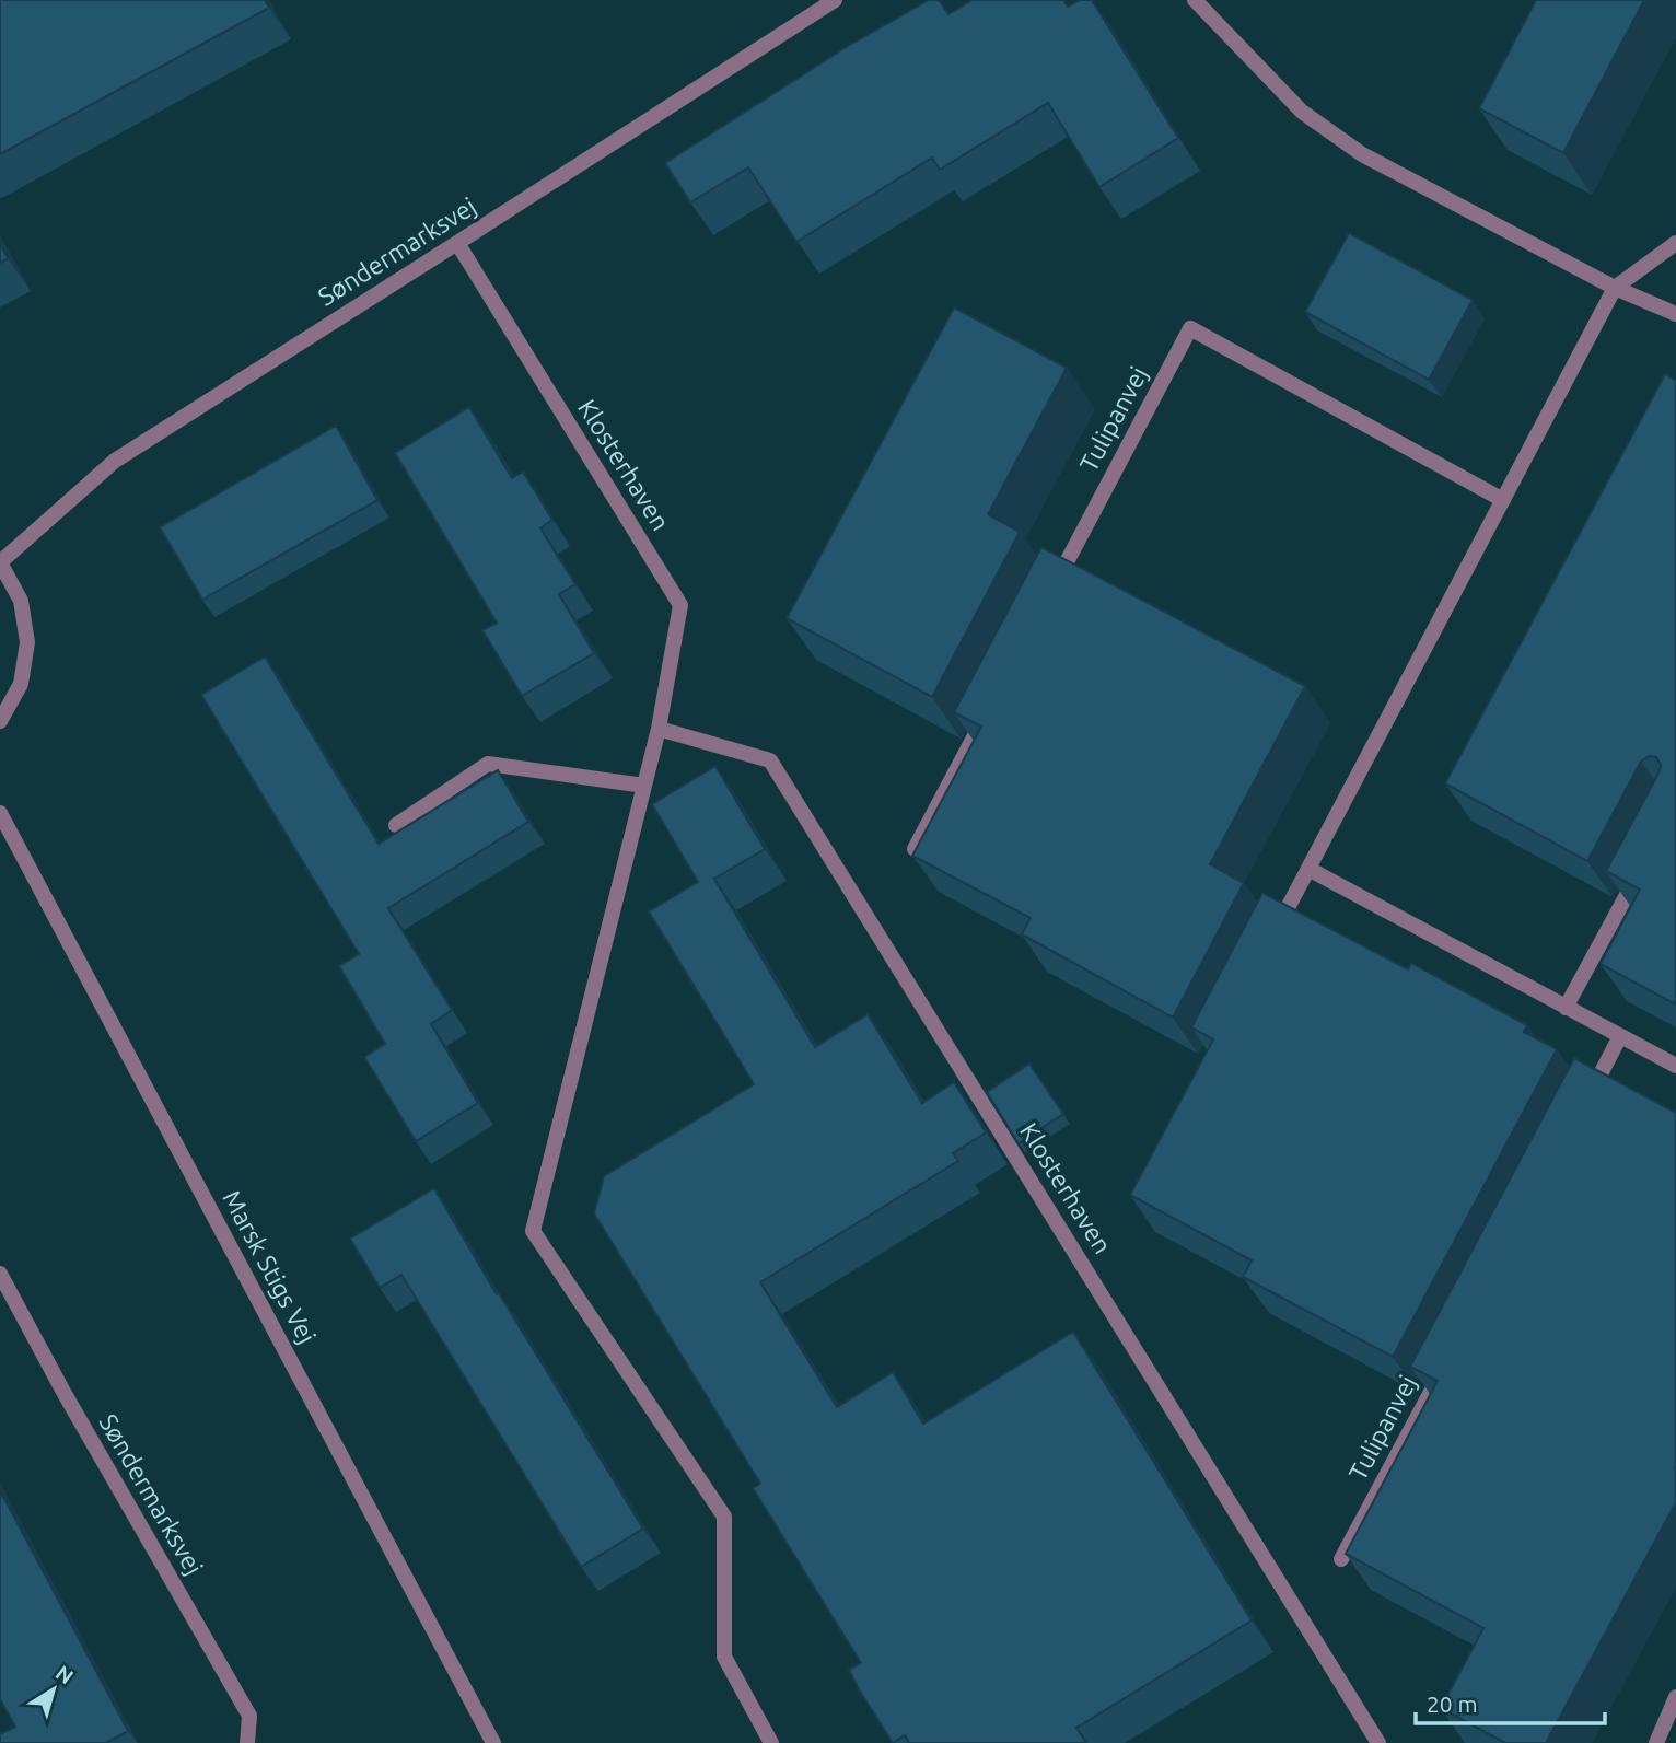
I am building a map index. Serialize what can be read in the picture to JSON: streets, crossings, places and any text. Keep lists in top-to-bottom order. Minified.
{"streets":{"street":["Søndermarksvej","Tulipanvej","Klosterhaven","Marsk Stigs Vej"]},"crossings":[["Søndermarksvej","Klosterhaven"]],"scale_bar":"20 m","north":"top right"}
